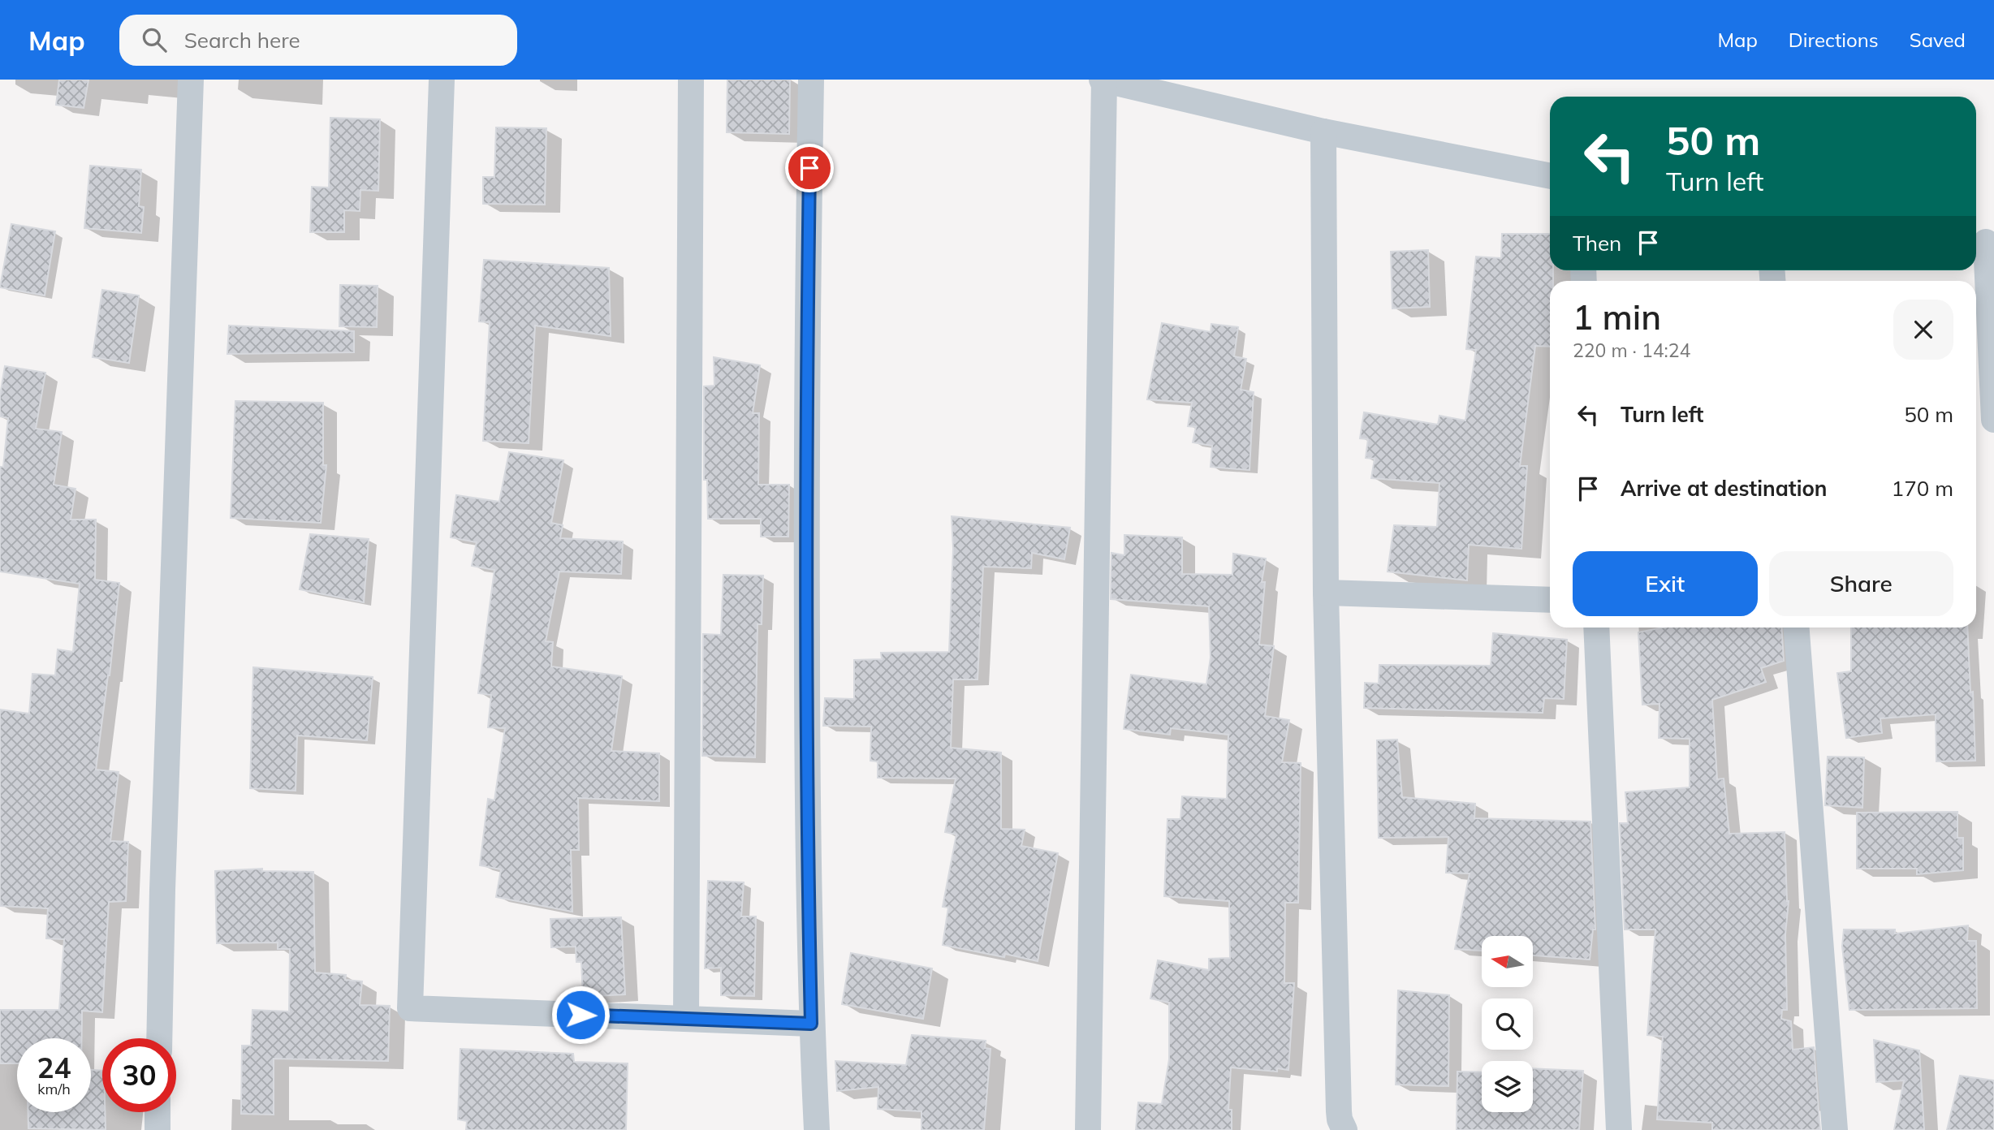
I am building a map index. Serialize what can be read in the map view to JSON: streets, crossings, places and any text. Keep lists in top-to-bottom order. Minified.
{"north":"left","page":{"header":"Map","search":"Search here","nav":["Map","Directions","Saved"],"turn":["50 m","Turn left"],"then":"Then","heading":["1 min","220 m · 14:24"],"list":[{"name":"Turn left","value":"50 m"},{"name":"Arrive at destination","value":"170 m"}],"buttons":["Exit","Share"],"speed":"24 km/h","limit":"30"}}
